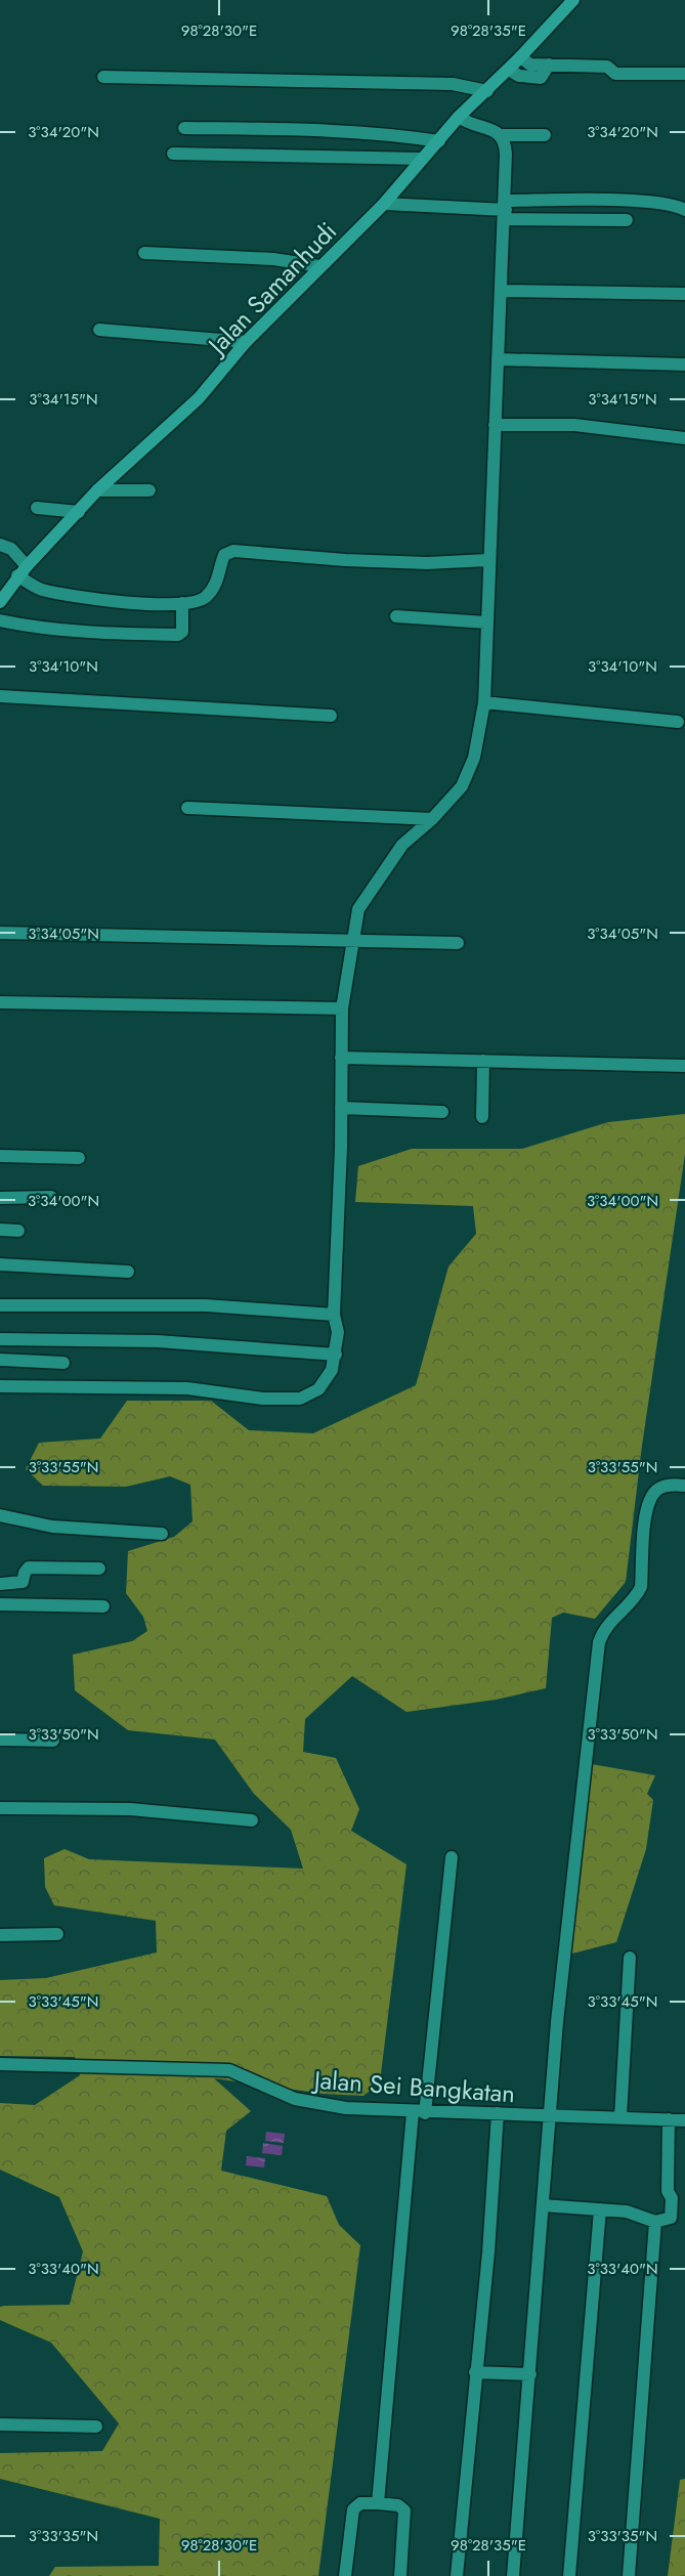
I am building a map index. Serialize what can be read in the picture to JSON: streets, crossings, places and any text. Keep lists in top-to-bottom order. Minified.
{"streets":{"street":["Jalan Samanhudi","Jalan Sei Bangkatan"]},"coordinates":["98°28'30\"E","98°28'35\"E","3°34'20\"N","3°34'15\"N","3°34'10\"N","3°34'05\"N","3°34'00\"N","3°33'55\"N","3°33'50\"N","3°33'45\"N","3°33'40\"N","3°33'35\"N"]}
